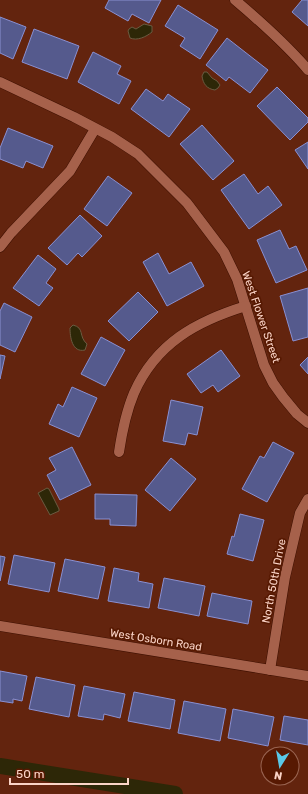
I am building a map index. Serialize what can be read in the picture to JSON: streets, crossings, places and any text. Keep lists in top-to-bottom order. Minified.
{"streets":{"street":["West Flower Street","North 50th Drive","West Osborn Road"]},"crossings":[["North 50th Drive","West Osborn Road"]],"scale_bar":"50 m","north":"bottom"}
